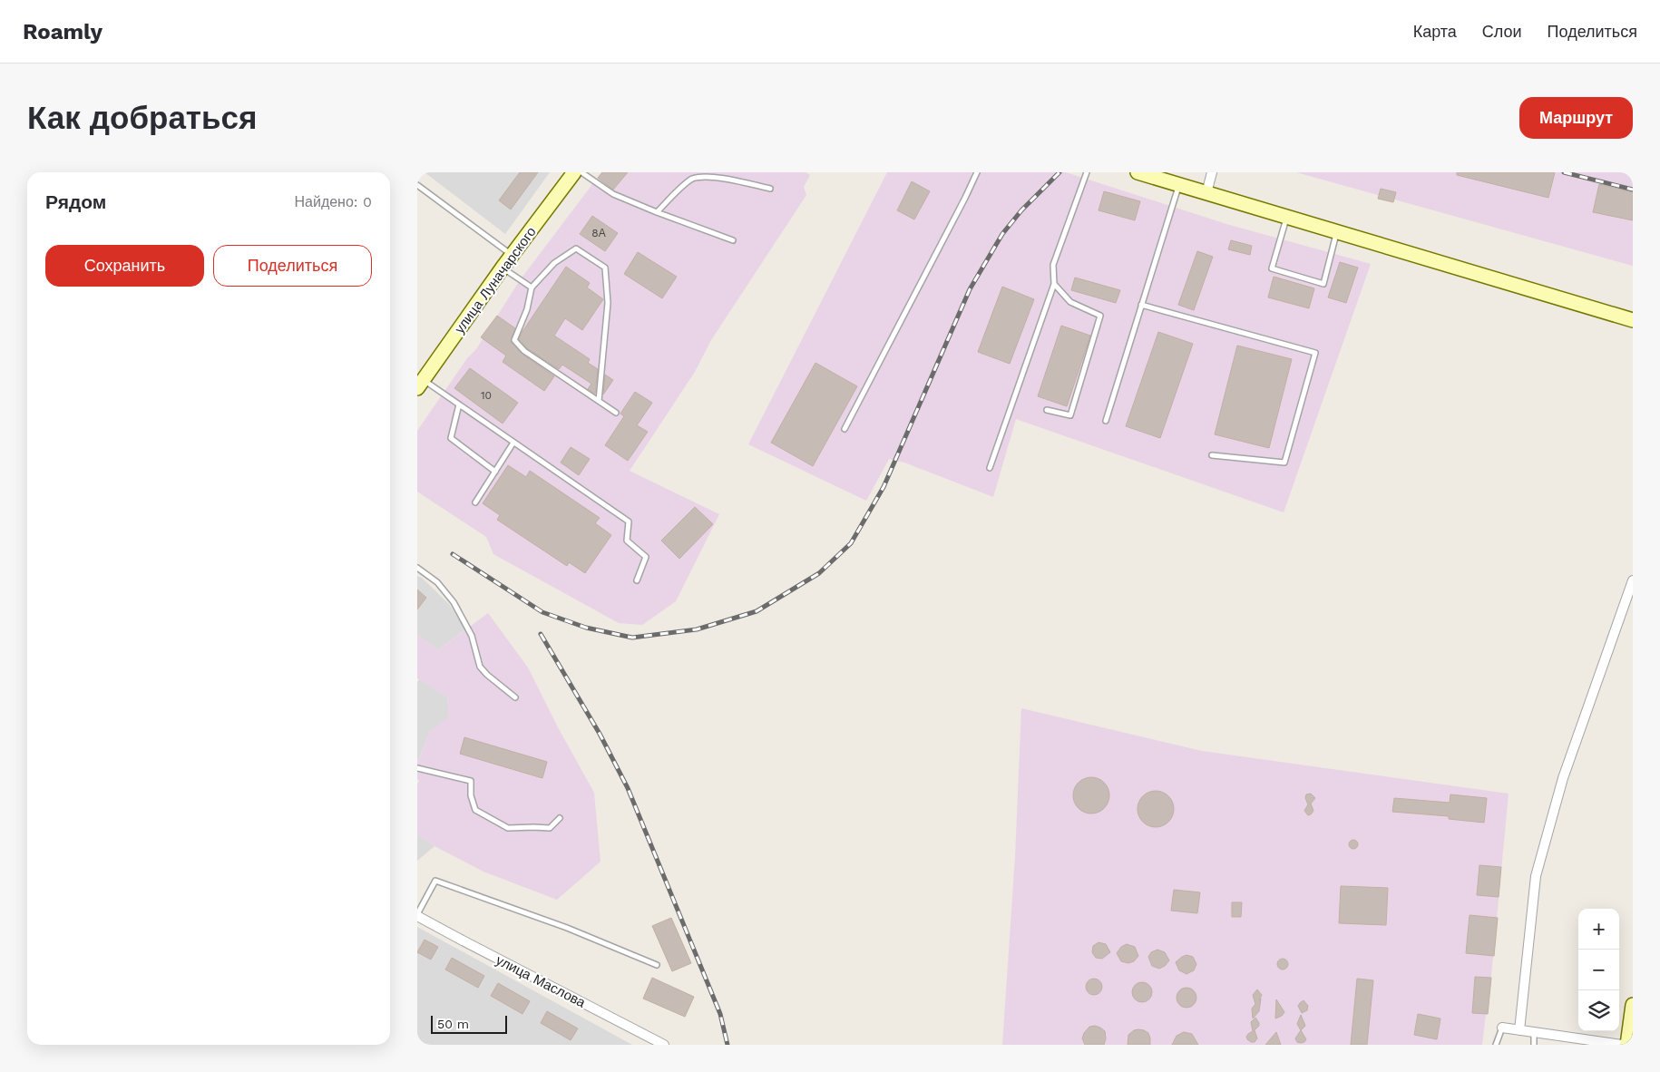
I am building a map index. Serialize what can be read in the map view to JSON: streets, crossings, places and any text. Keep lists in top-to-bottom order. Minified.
{"streets":{"main road":["улица Луначарского"],"street":["улица Маслова"]},"house_numbers":["8А","10"],"scale_bar":"50 m","page":{"header":"Roamly","nav":["Карта","Слои","Поделиться"],"buttons":["Маршрут",["Сохранить","Поделиться"]],"title":"Как добраться","heading":["Рядом","Найдено: 0"],"map_buttons":["+","−"],"scale":"50 m"}}
